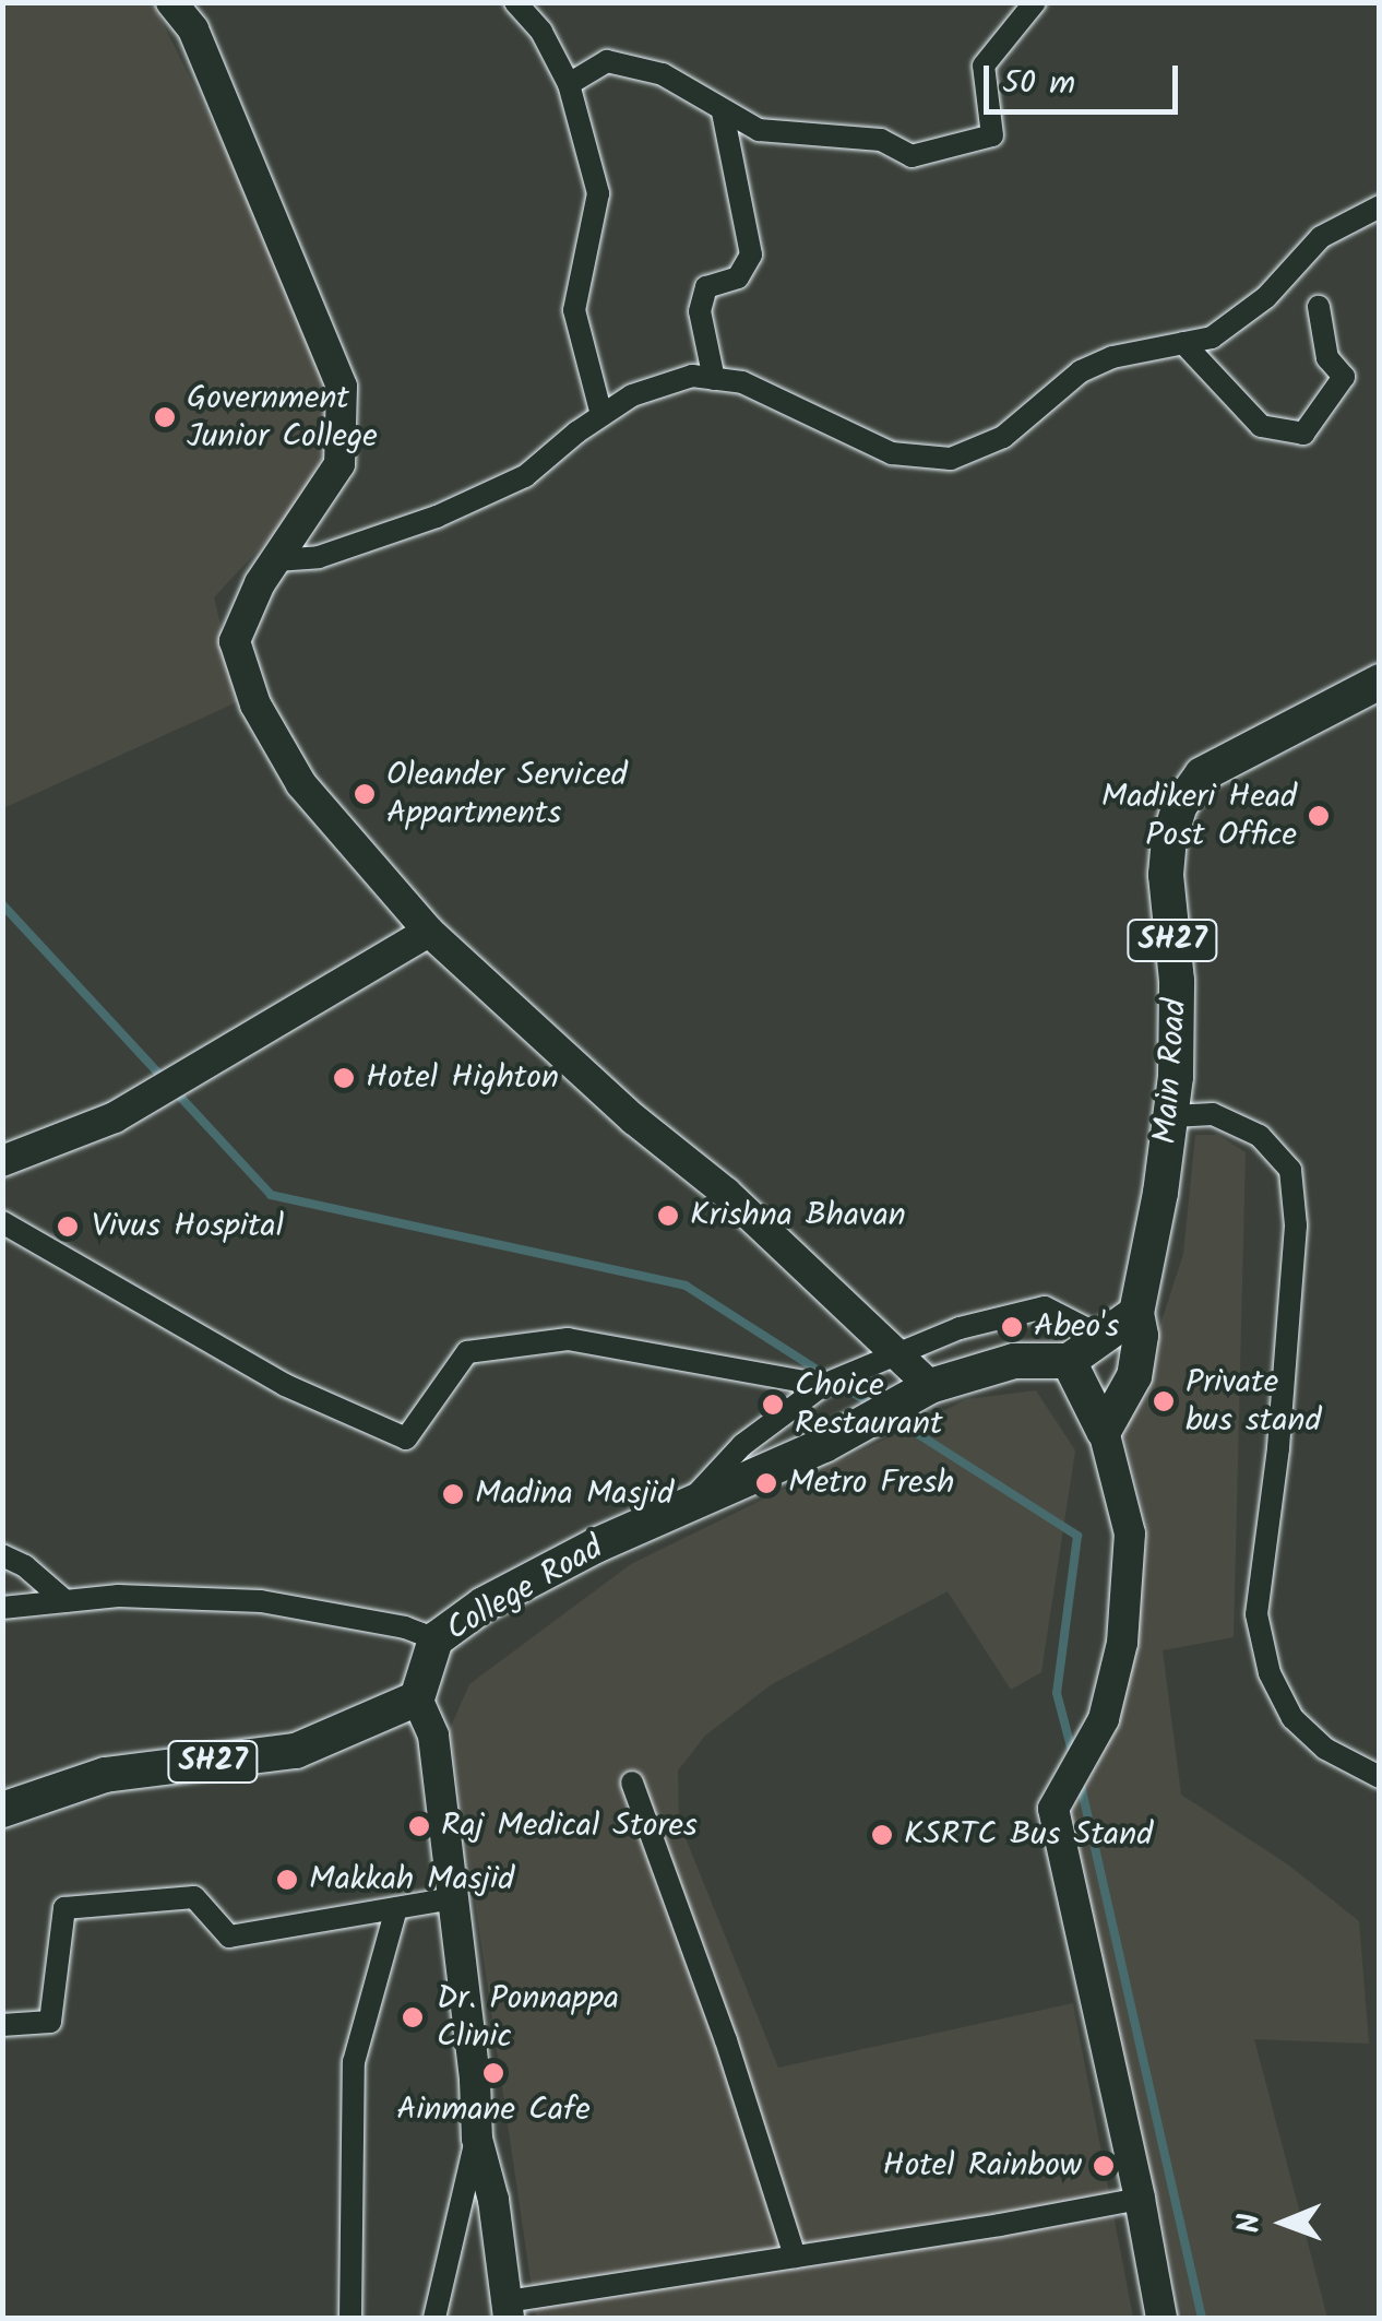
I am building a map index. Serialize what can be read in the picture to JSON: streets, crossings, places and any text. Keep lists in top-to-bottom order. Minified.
{"streets":{"main road":["SH27","Main Road","College Road"]},"crossings":[["SH27","Main Road"],["SH27","College Road"]],"places":["Government Junior College","Oleander Serviced Appartments","Madikeri Head Post Office","Hotel Highton","Krishna Bhavan","Vivus Hospital","Abeo's","Private bus stand","Choice Restaurant","Metro Fresh","Madina Masjid","Raj Medical Stores","KSRTC Bus Stand","Makkah Masjid","Dr. Ponnappa Clinic","Ainmane Cafe","Hotel Rainbow"],"scale_bar":"50 m","north":"left"}
